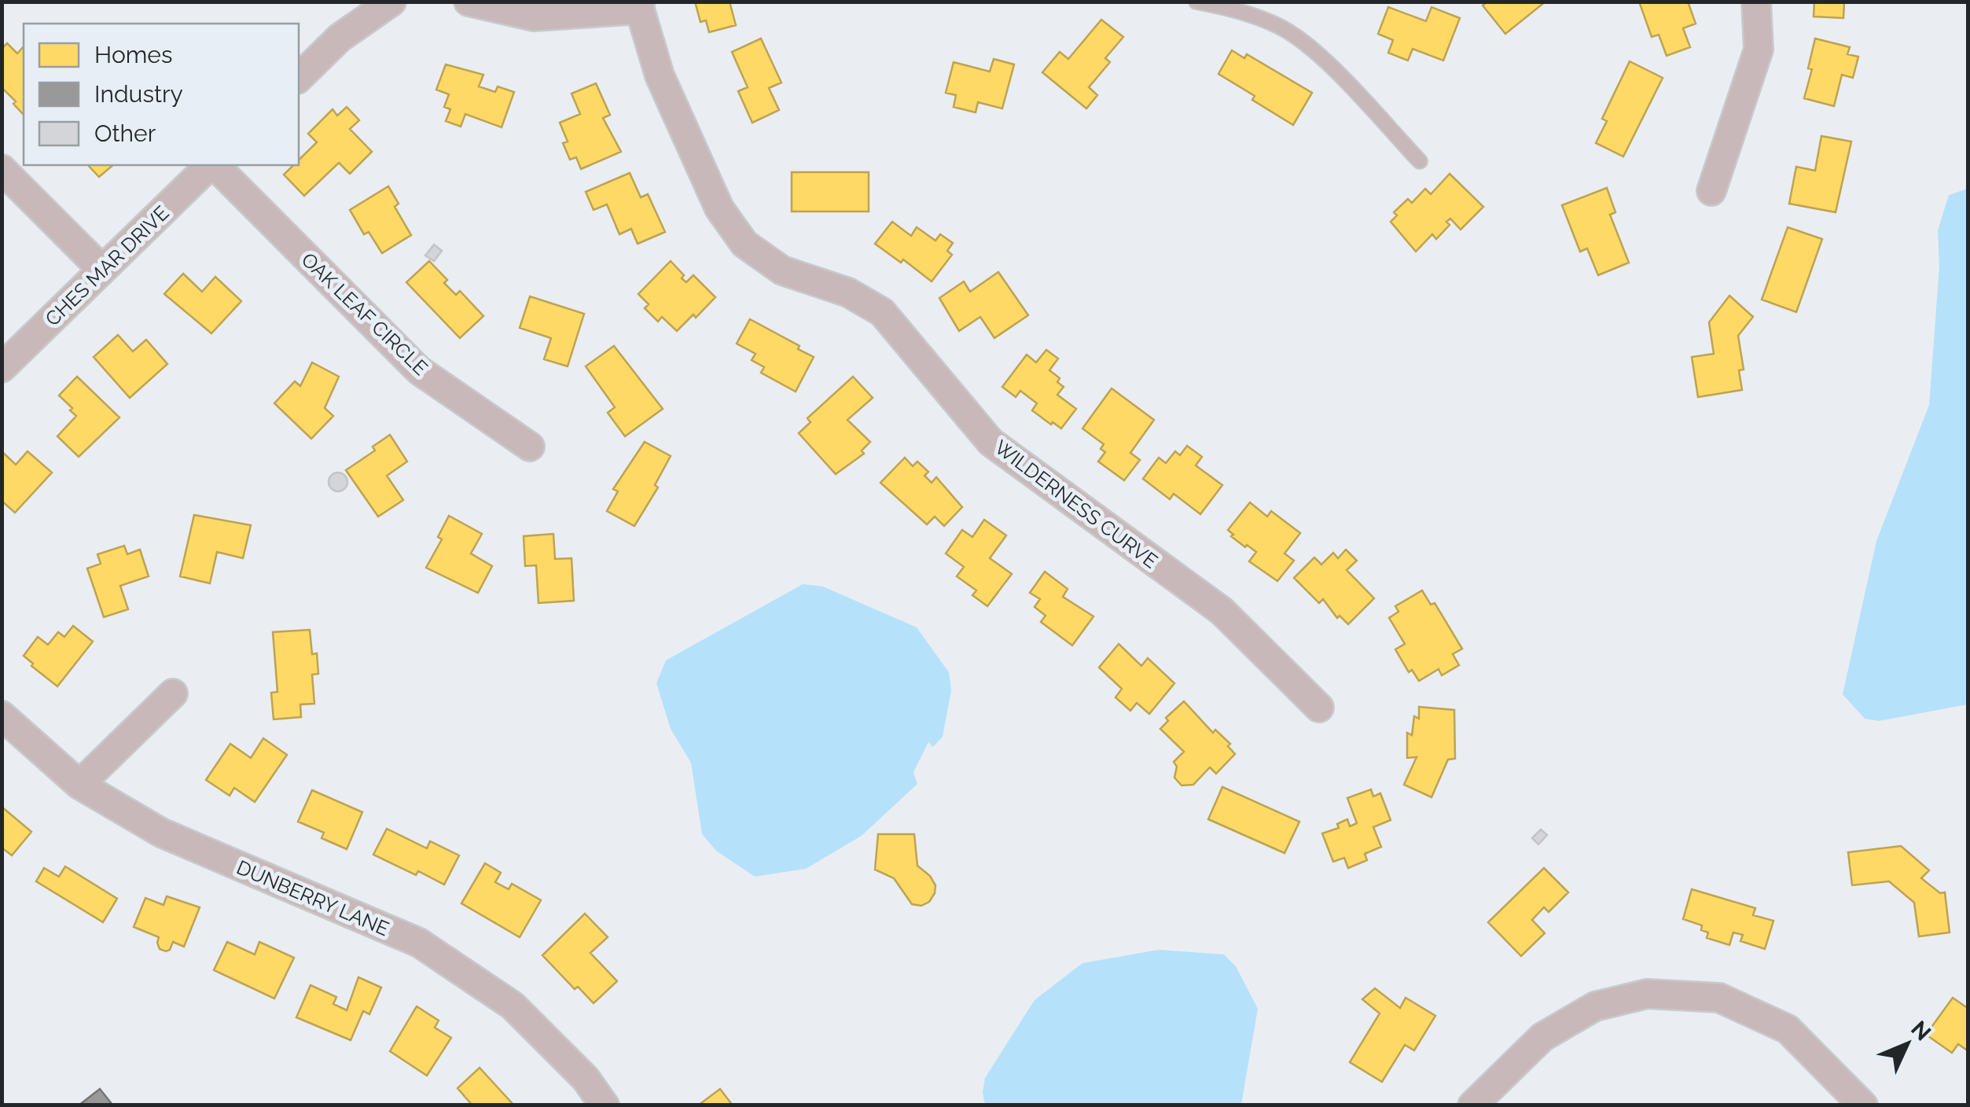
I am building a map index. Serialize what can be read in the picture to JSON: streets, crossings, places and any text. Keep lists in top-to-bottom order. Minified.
{"streets":{"street":["CHES MAR DRIVE","OAK LEAF CIRCLE","WILDERNESS CURVE","DUNBERRY LANE"]},"legend":["Homes","Industry","Other"],"north":"top right"}
